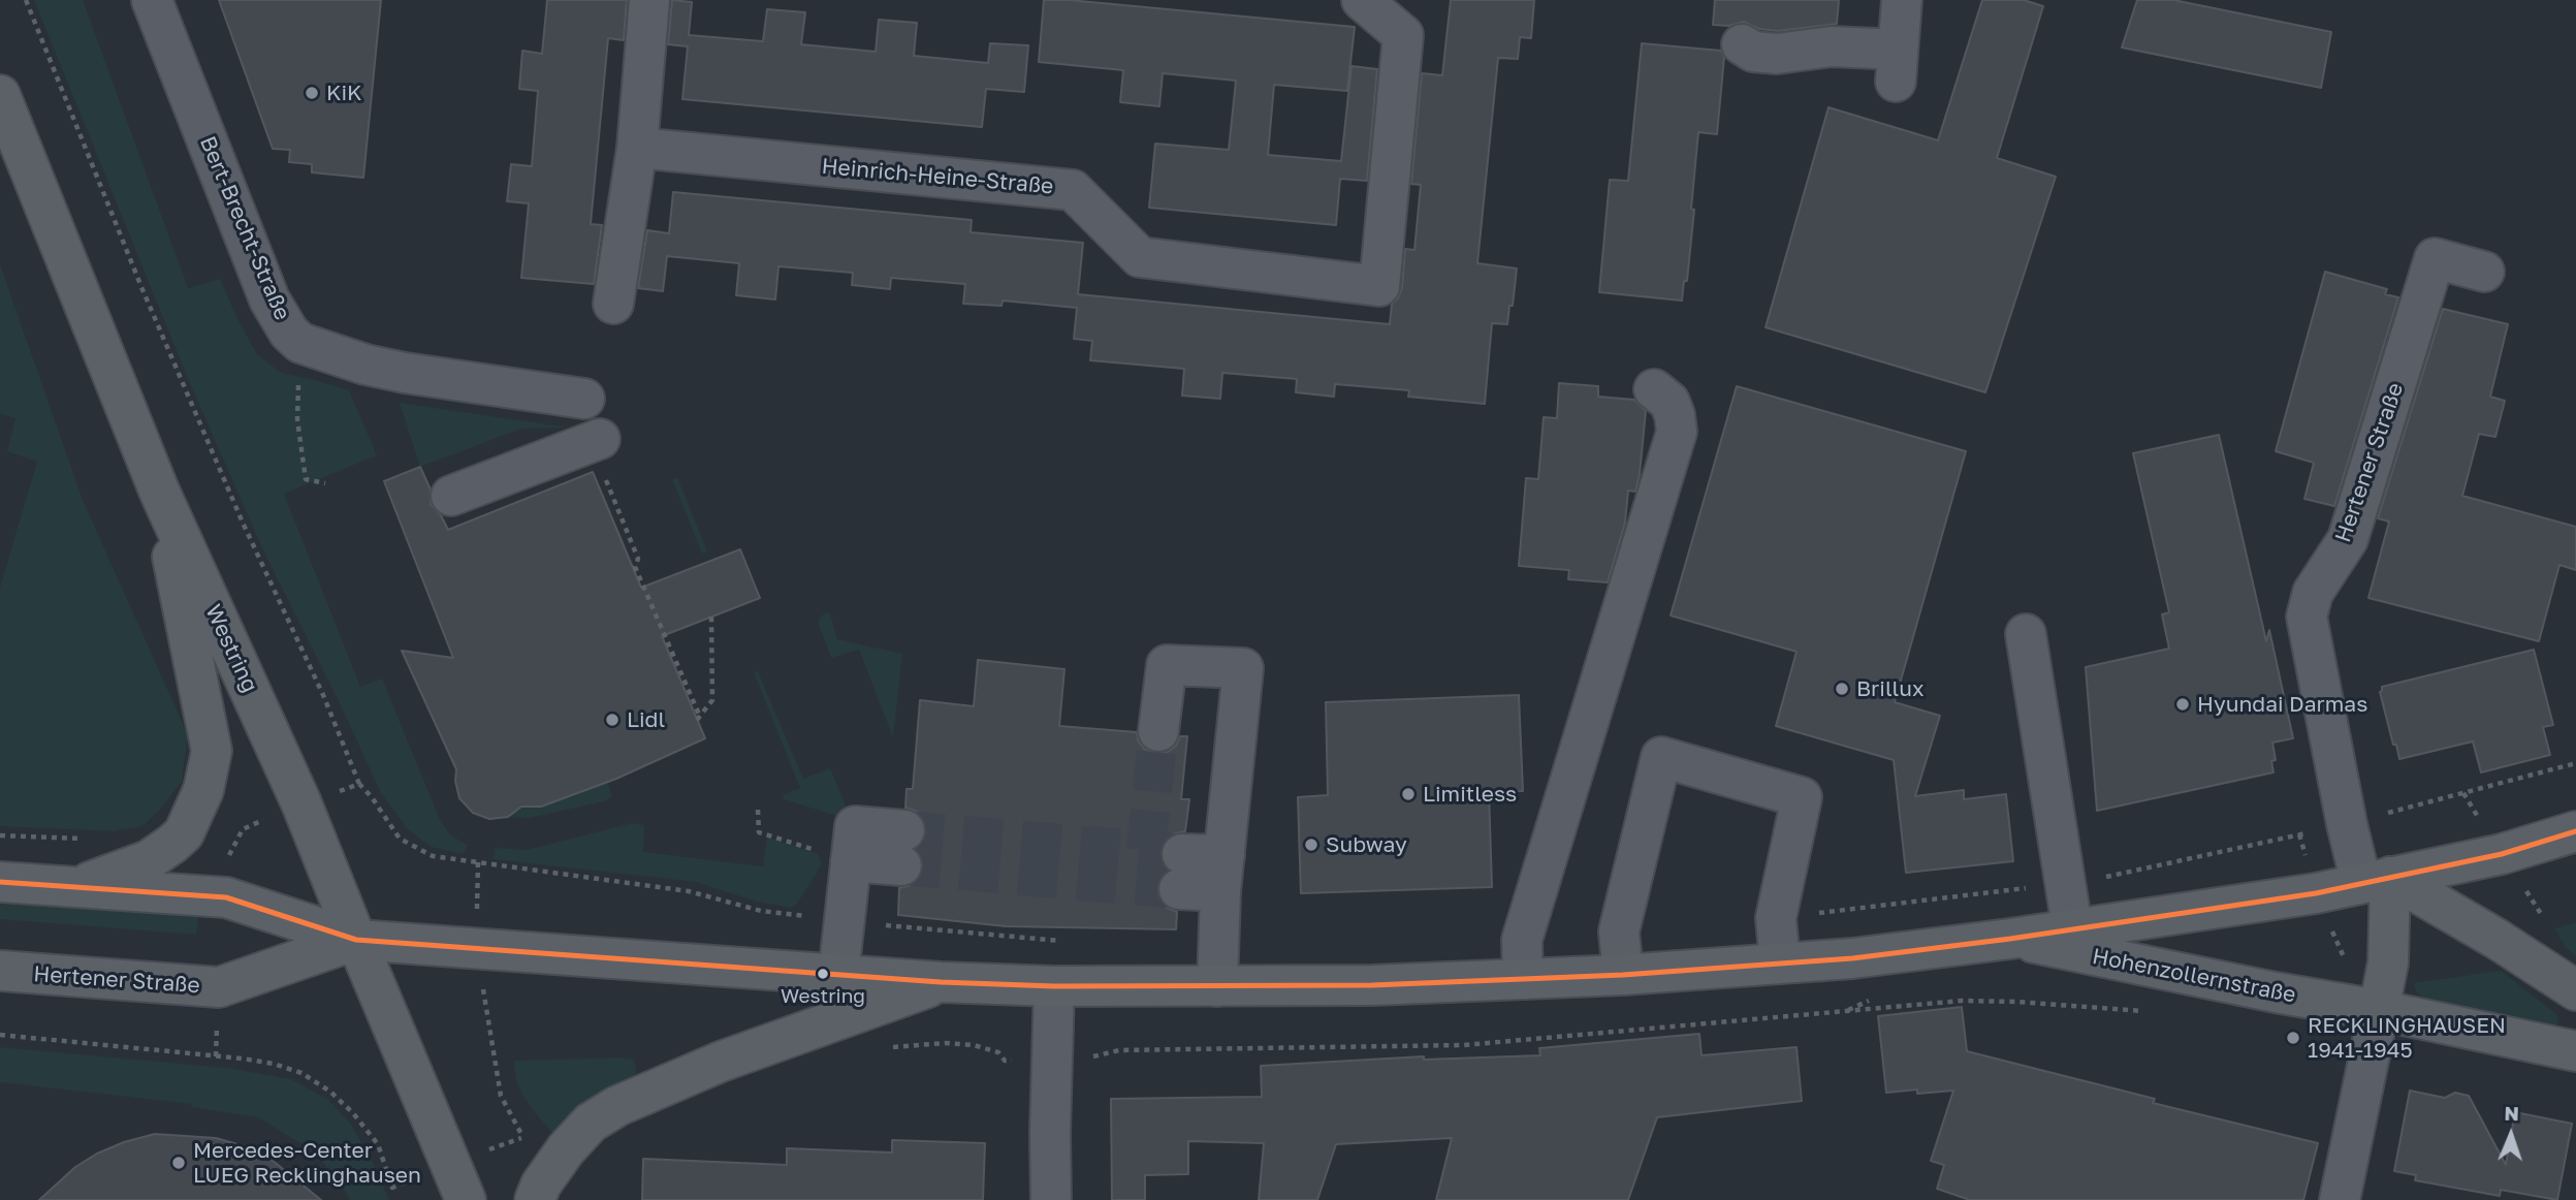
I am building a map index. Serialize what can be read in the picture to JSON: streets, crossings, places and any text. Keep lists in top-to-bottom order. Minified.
{"streets":{"main road":["Hertener Straße","Westring","Hohenzollernstraße"],"street":["Heinrich-Heine-Straße","Bert-Brecht-Straße"]},"crossings":[["Hertener Straße","Westring"],["Hertener Straße","Hohenzollernstraße"]],"places":["KiK","Brillux","Hyundai Darmas","Lidl","Limitless","Subway","Westring","RECKLINGHAUSEN 1941-1945","Mercedes-Center LUEG Recklinghausen"],"north":"top"}
